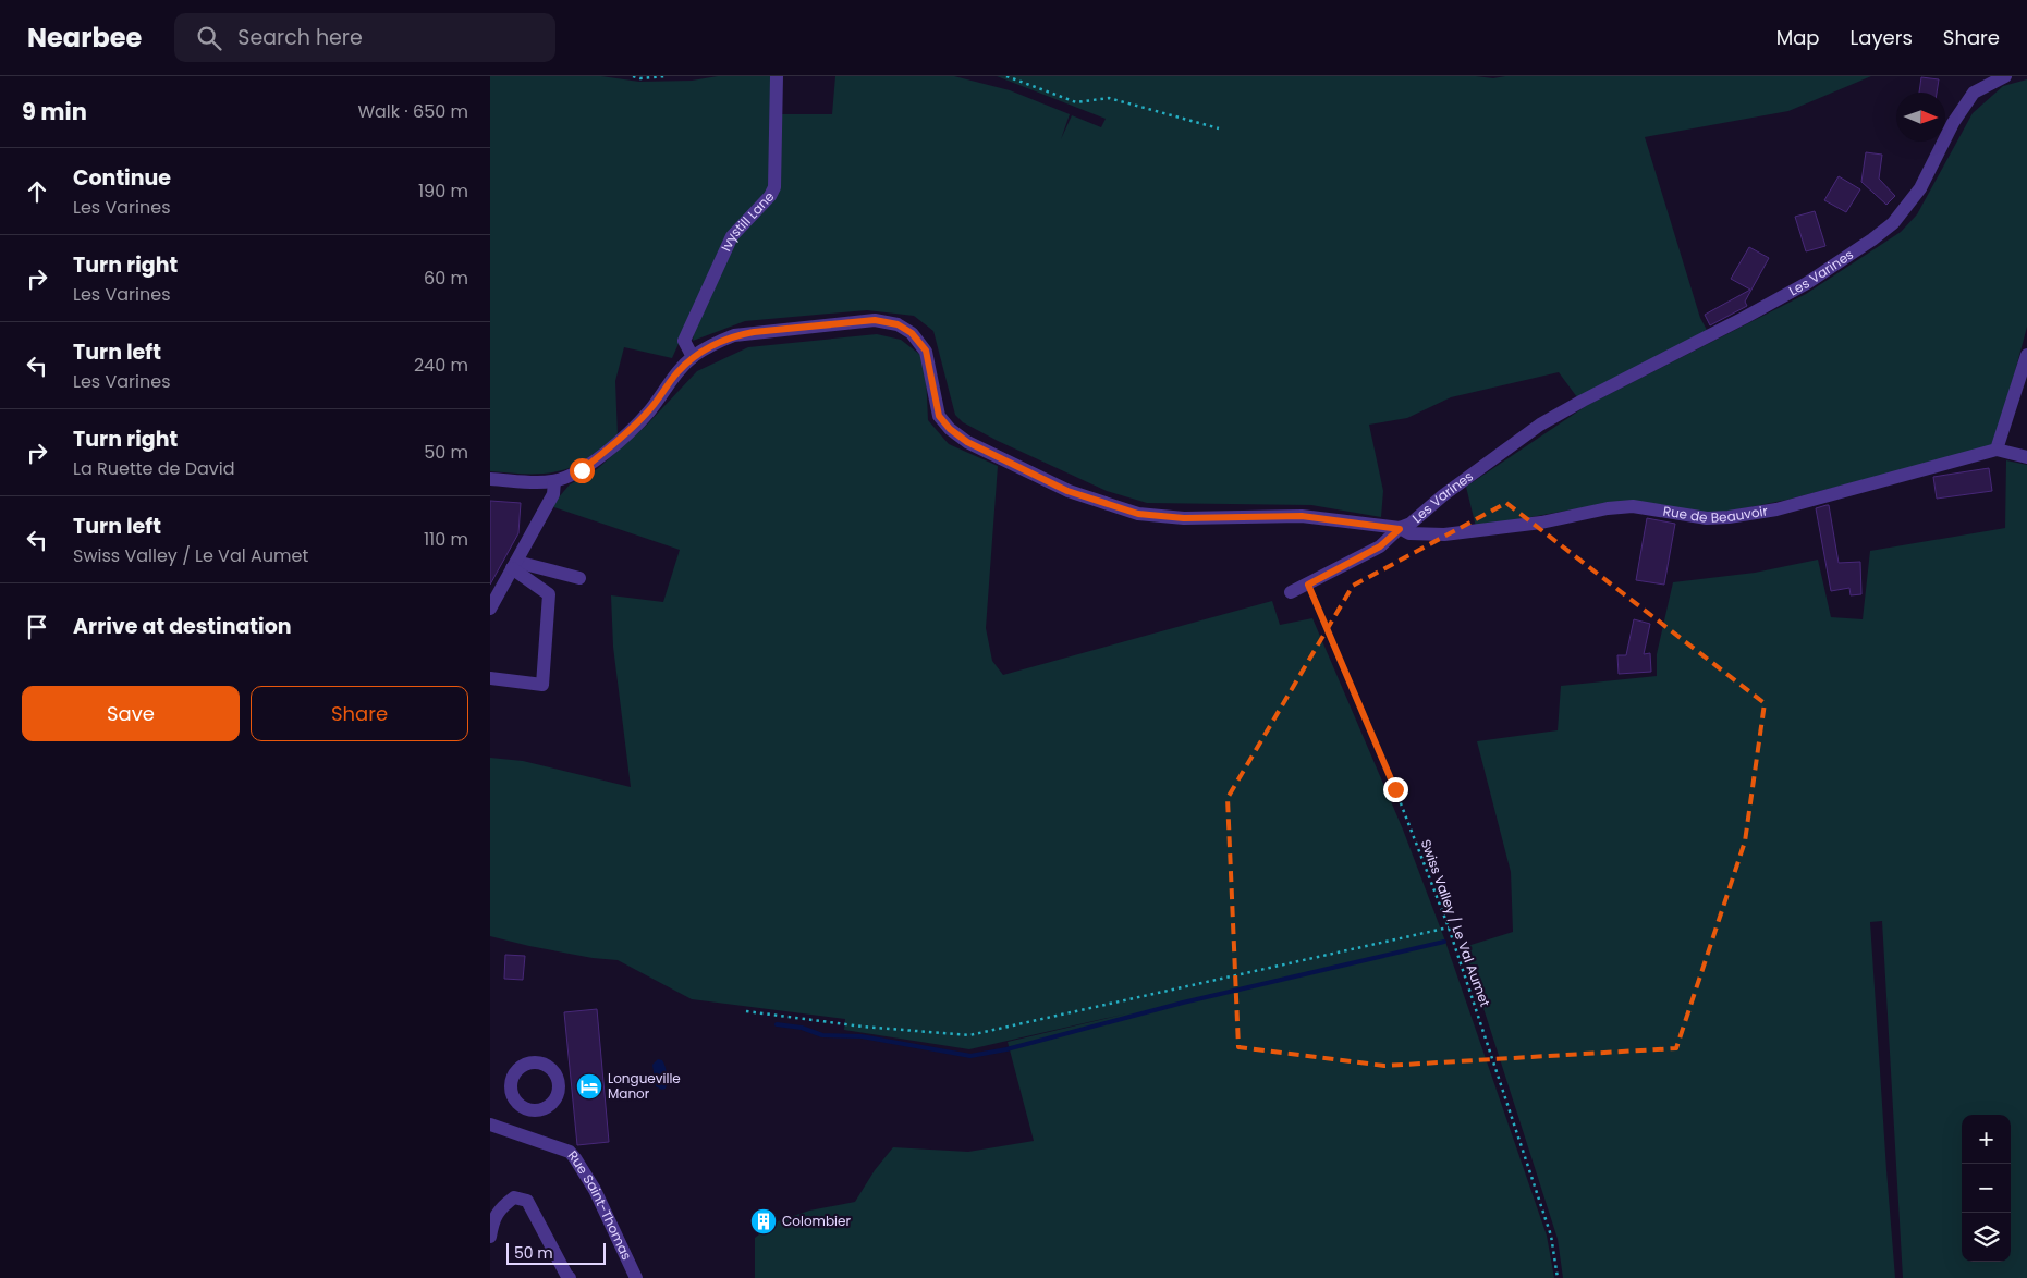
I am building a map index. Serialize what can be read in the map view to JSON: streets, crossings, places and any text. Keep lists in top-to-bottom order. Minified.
{"streets":{"street":["Ivystill Lane","Les Varines","Rue de Beauvoir","Rue Saint-Thomas"],"path":["Swiss Valley / Le Val Aumet"]},"crossings":[["Ivystill Lane","Les Varines"],["Les Varines","Rue de Beauvoir"]],"places":{"hotel":["Longueville Manor"],"building":["Colombier"]},"scale_bar":"50 m","north":"right","page":{"header":"Nearbee","search":"Search here","nav":["Map","Layers","Share"],"heading":["9 min","Walk · 650 m"],"list":[["Continue","Les Varines","190 m"],["Turn right","Les Varines","60 m"],["Turn left","Les Varines","240 m"],["Turn right","La Ruette de David","50 m"],["Turn left","Swiss Valley / Le Val Aumet","110 m"],"Arrive at destination"],"buttons":["Save","Share"],"map_buttons":["+","−"],"scale":"50 m"}}
